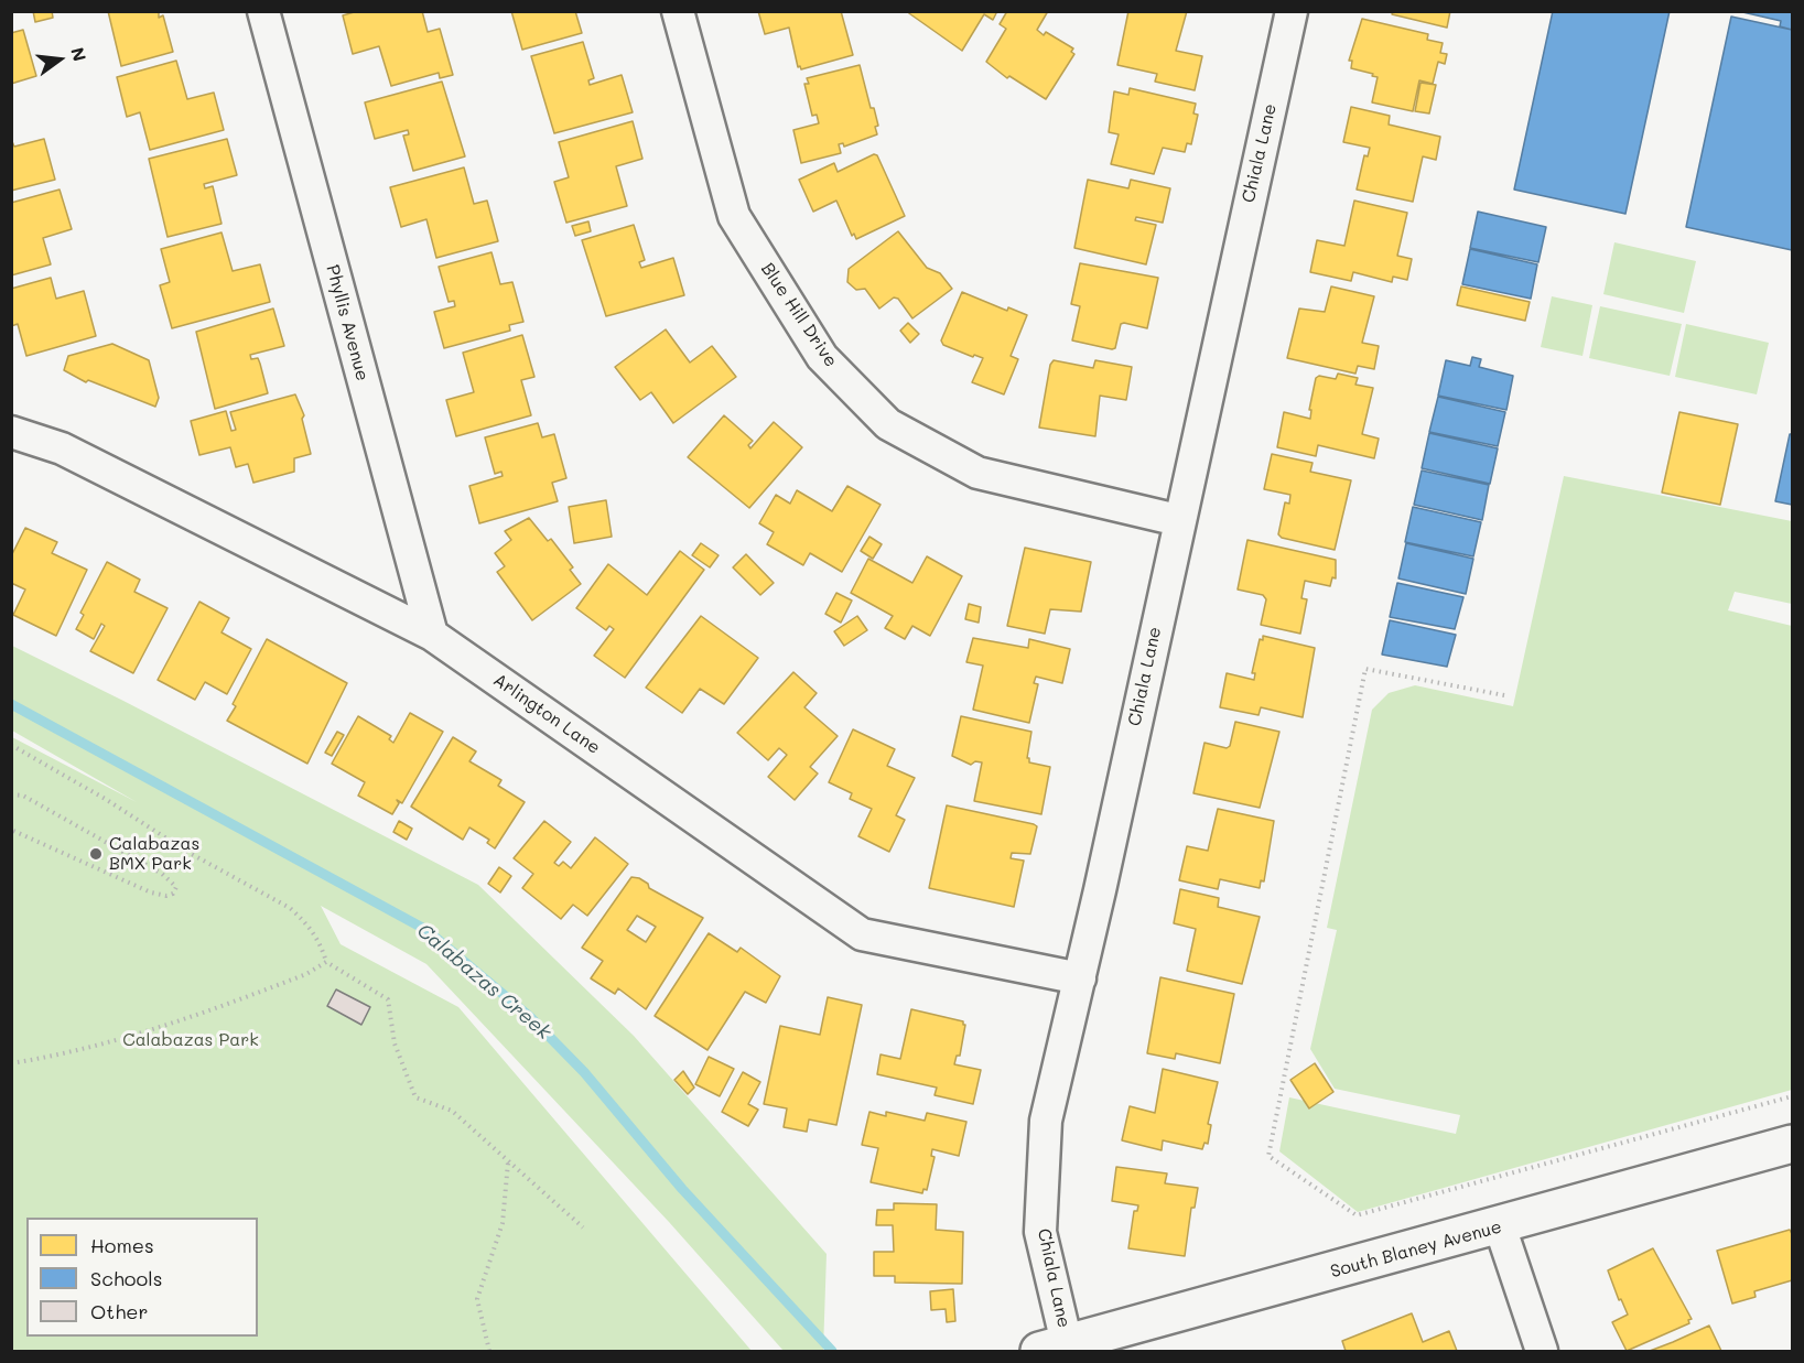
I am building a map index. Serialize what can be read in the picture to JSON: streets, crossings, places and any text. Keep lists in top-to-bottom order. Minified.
{"streets":{"street":["Chiala Lane","Blue Hill Drive","Phyllis Avenue","Arlington Lane","South Blaney Avenue"]},"crossings":[["Chiala Lane","Blue Hill Drive"],["Chiala Lane","Arlington Lane"],["Chiala Lane","South Blaney Avenue"],["Phyllis Avenue","Arlington Lane"]],"water":["Calabazas Creek"],"parks":["Calabazas Park"],"places":["Calabazas BMX Park"],"legend":["Homes","Schools","Other"],"north":"right"}
